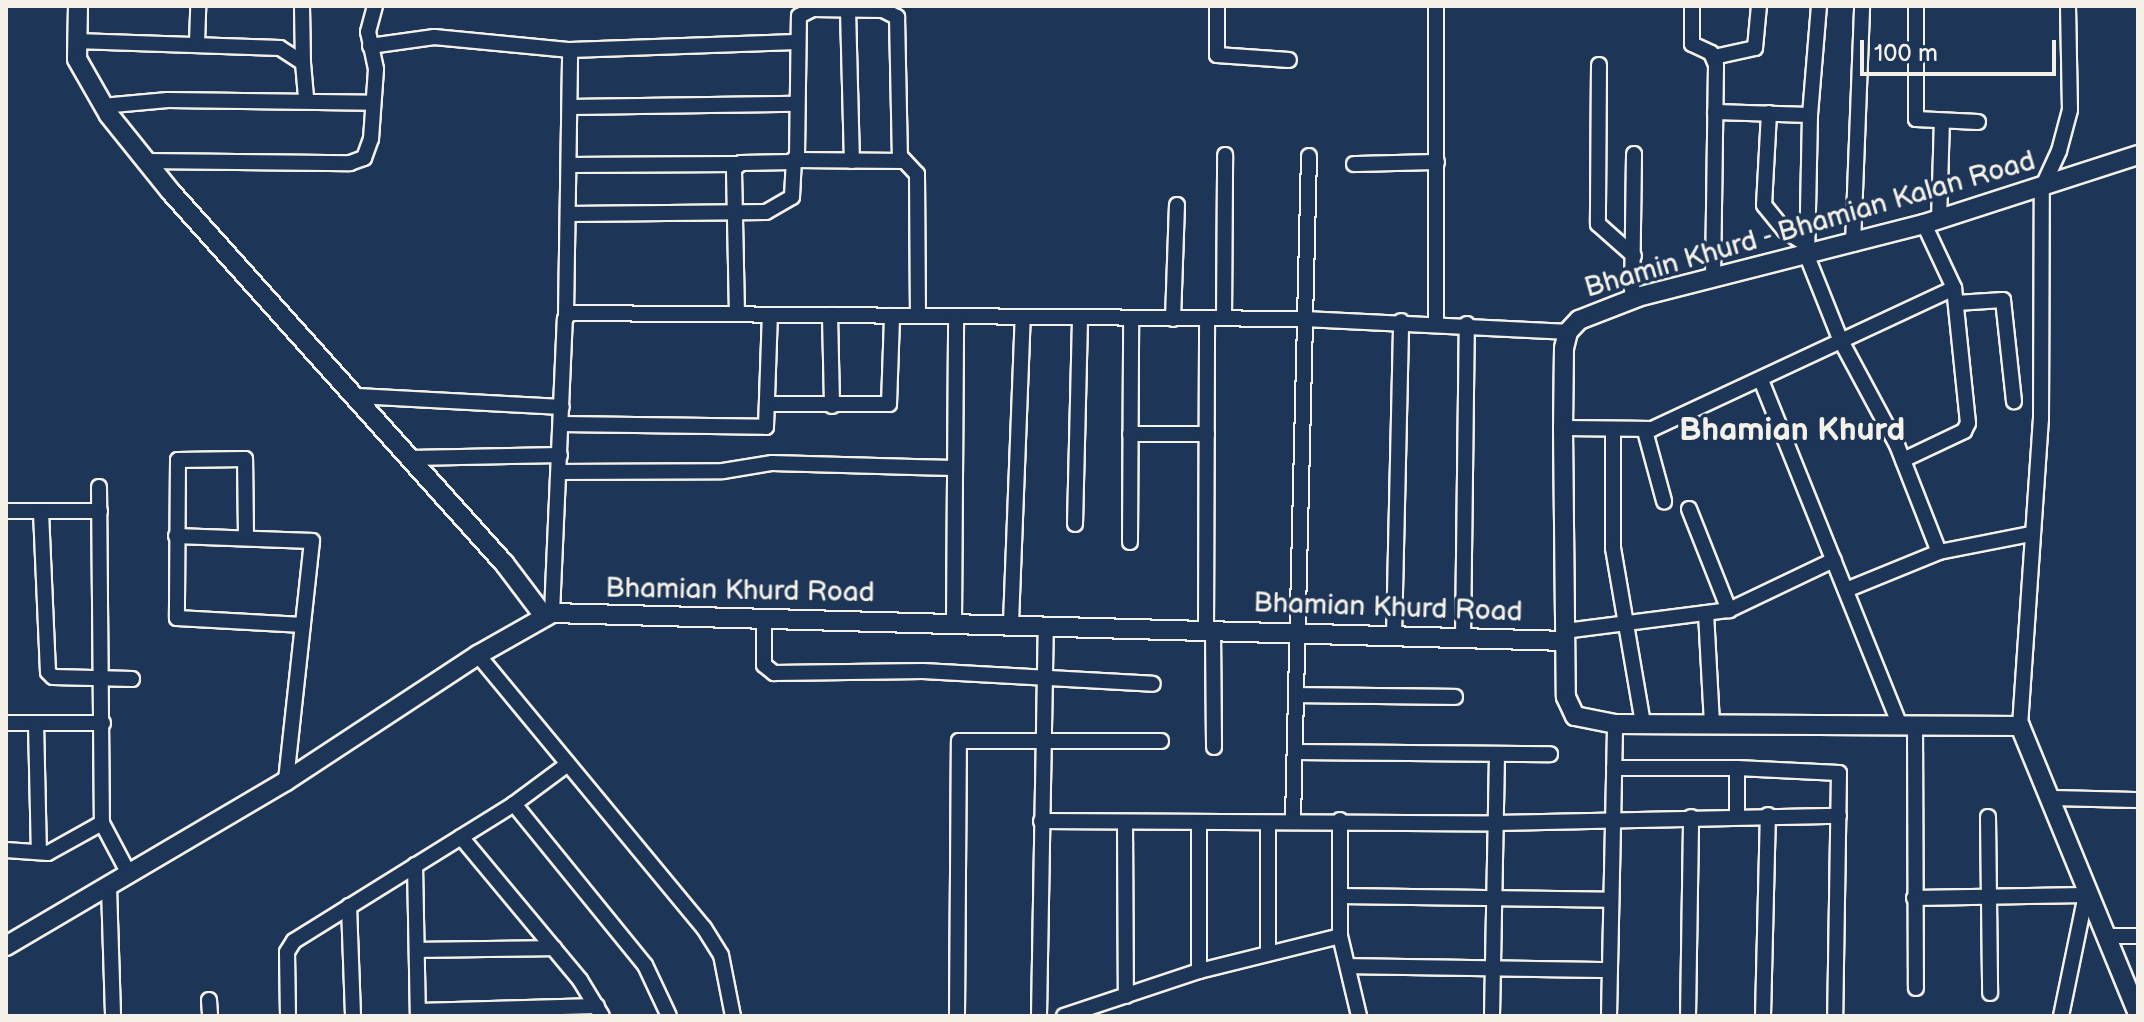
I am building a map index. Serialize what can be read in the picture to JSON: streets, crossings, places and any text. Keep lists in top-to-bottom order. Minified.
{"streets":{"street":["Bhamin Khurd - Bhamian Kalan Road","Bhamian Khurd Road"]},"crossings":[["Bhamin Khurd - Bhamian Kalan Road","Bhamian Khurd Road"]],"districts":["Bhamian Khurd"],"scale_bar":"100 m"}
